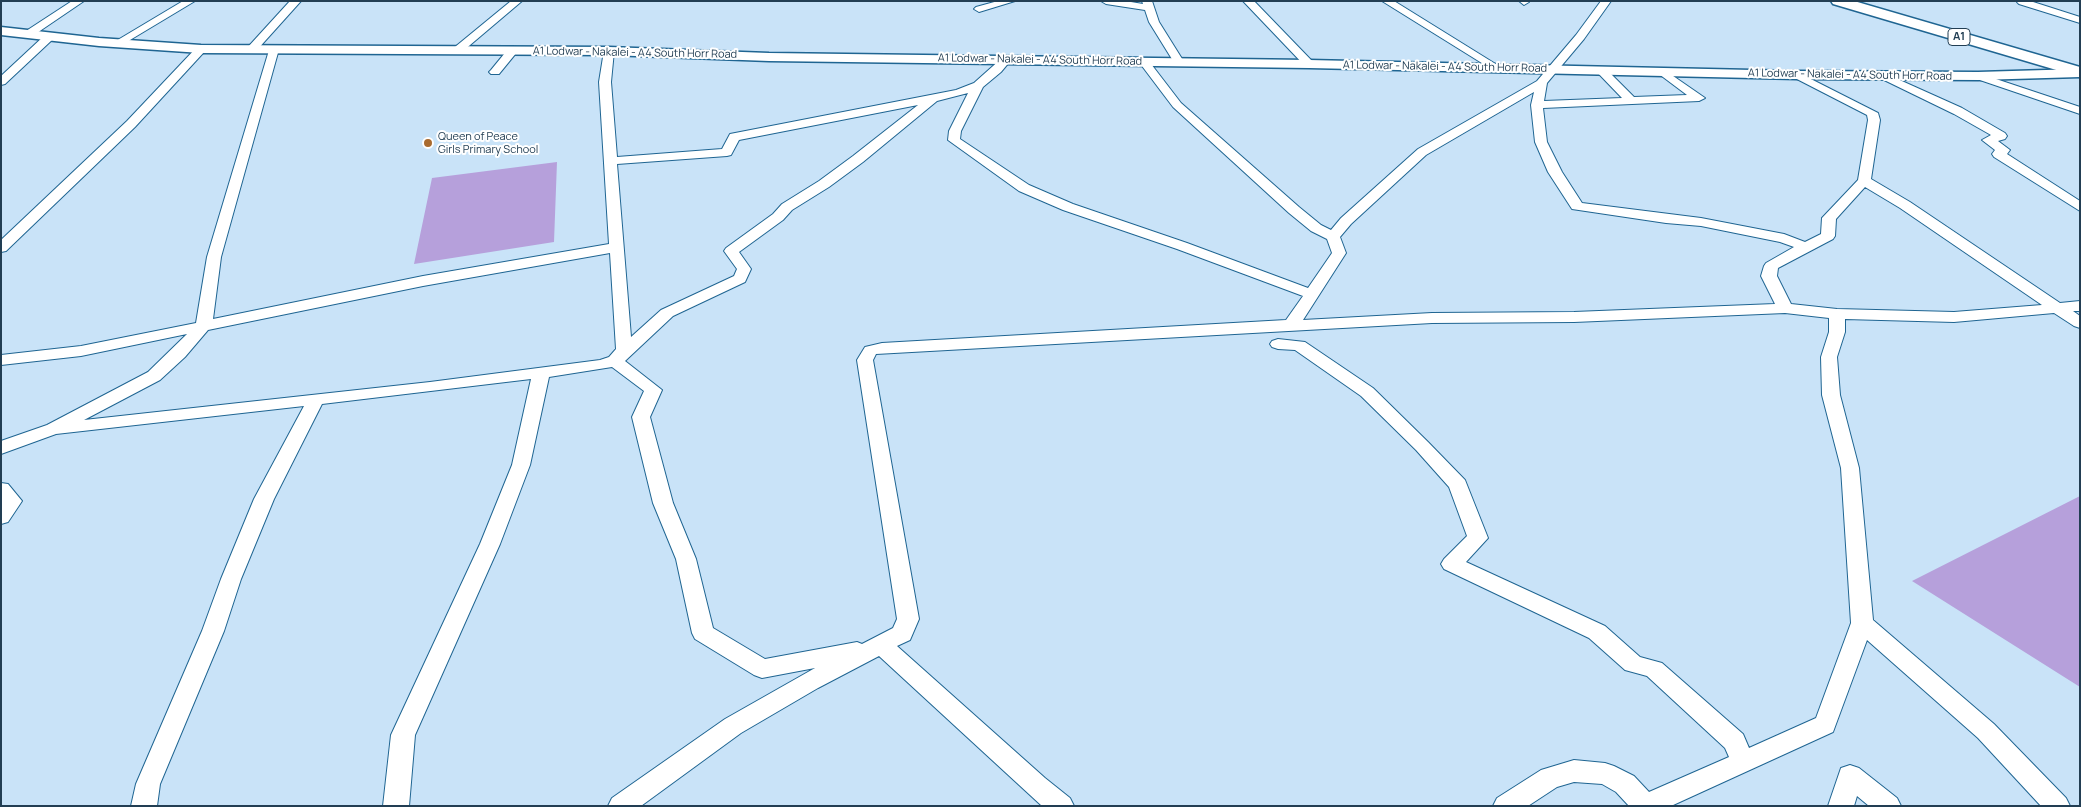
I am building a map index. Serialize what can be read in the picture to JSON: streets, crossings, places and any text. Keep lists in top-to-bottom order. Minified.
{"streets":{"highway":["A1"],"main road":["A1 Lodwar - Nakalei - A4 South Horr Road"]},"crossings":[["A1","A1 Lodwar - Nakalei - A4 South Horr Road"]],"places":["Queen of Peace Girls Primary School"]}
